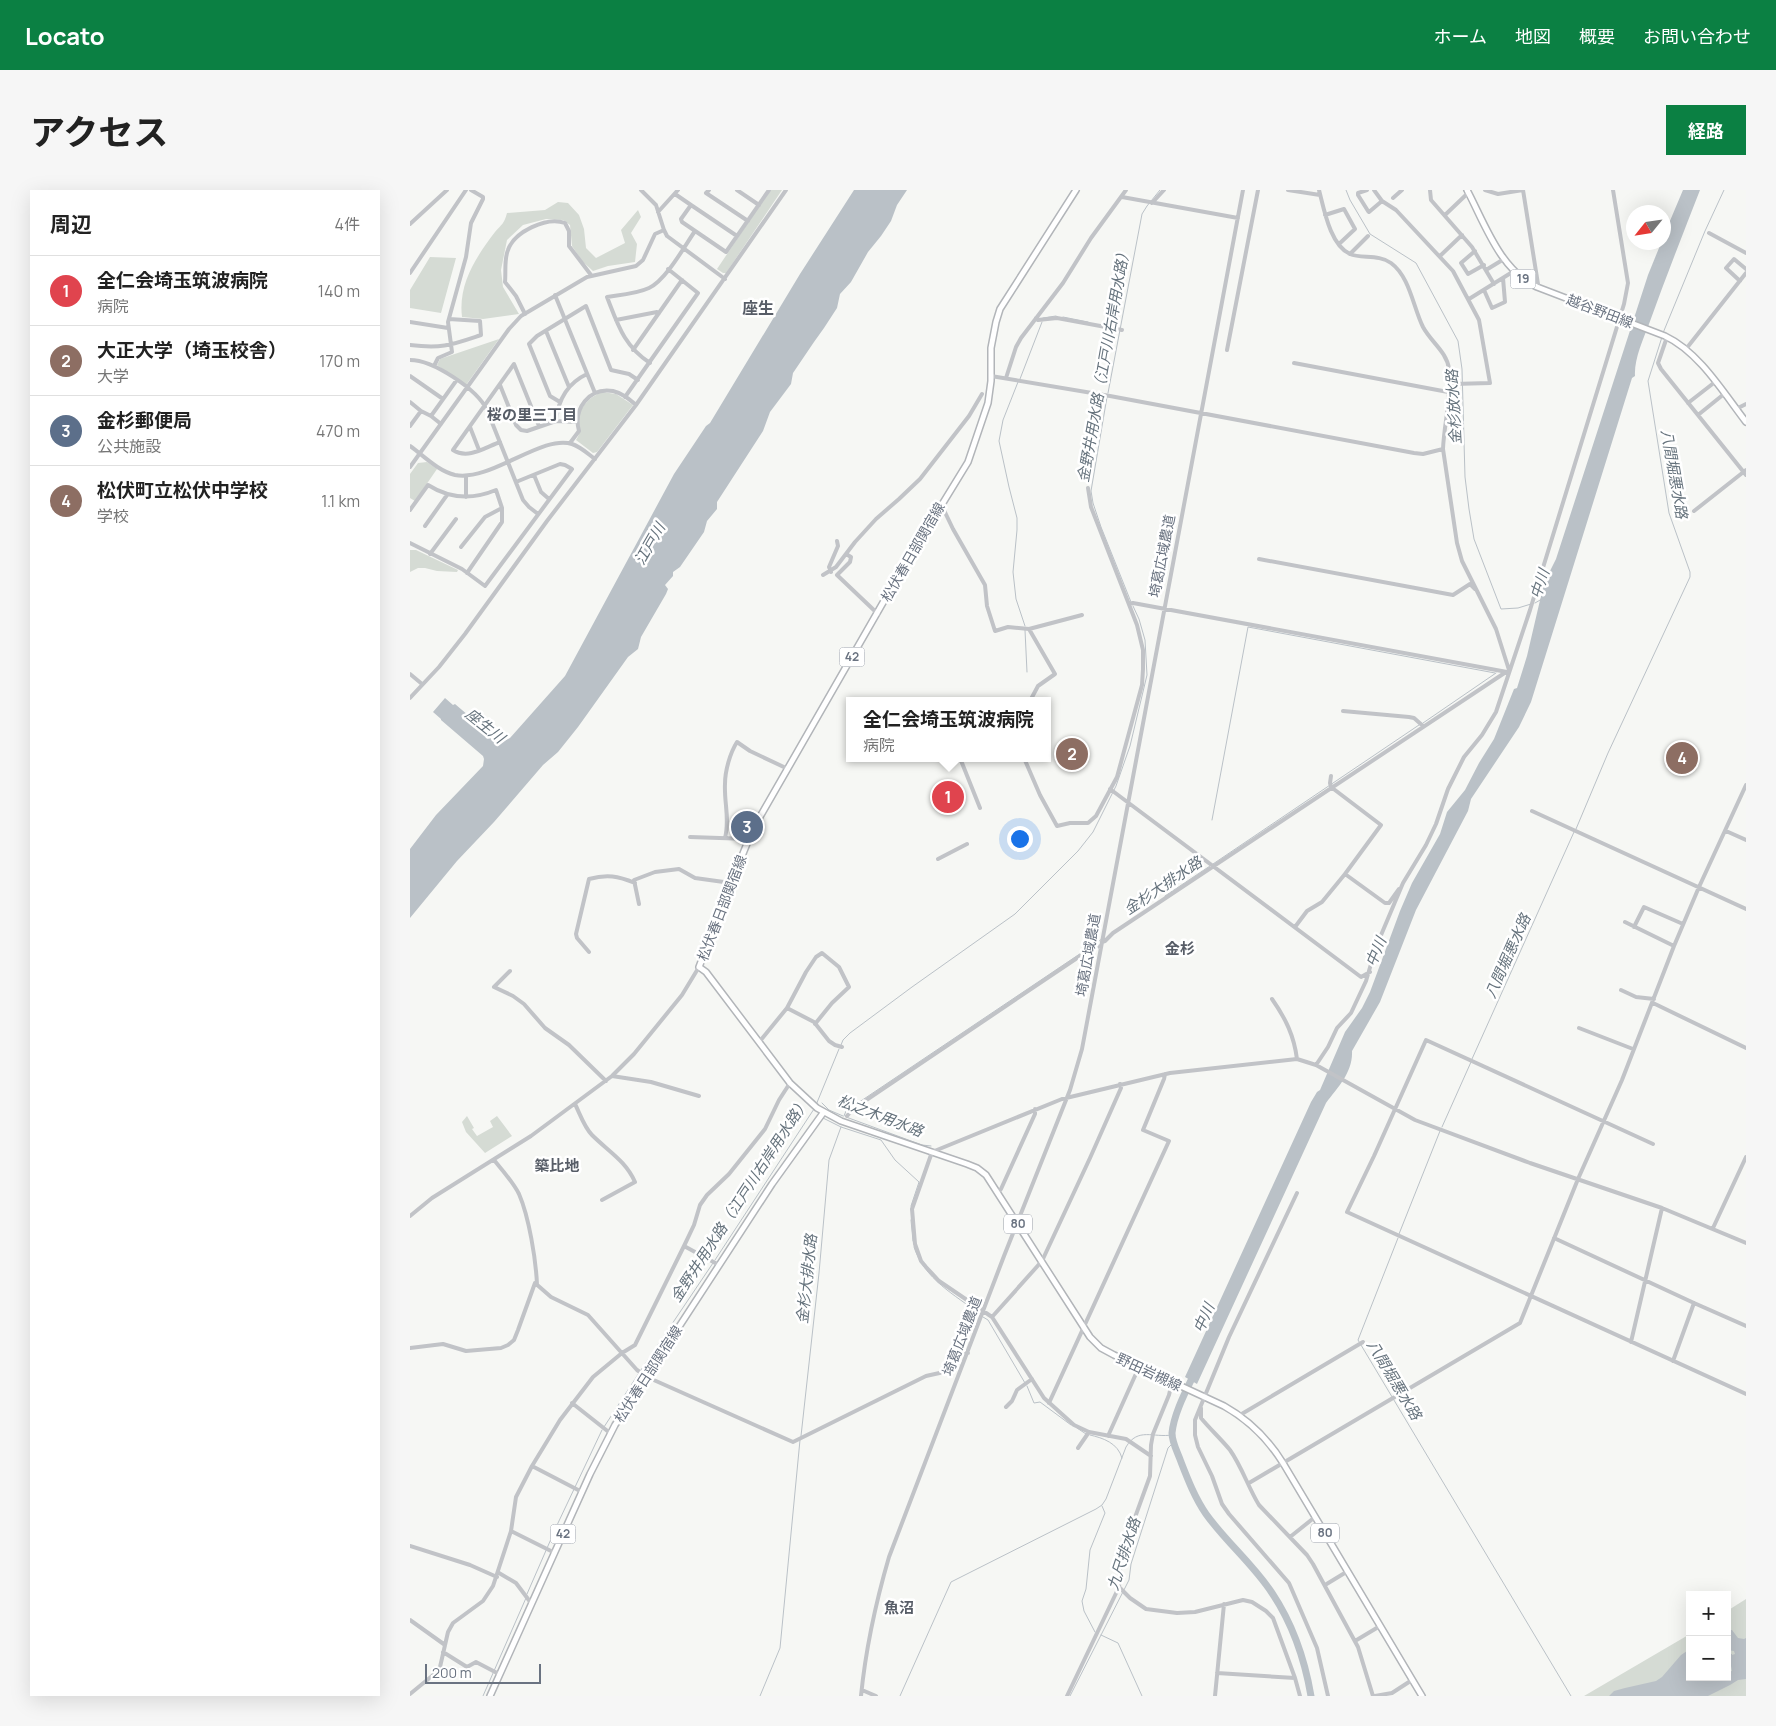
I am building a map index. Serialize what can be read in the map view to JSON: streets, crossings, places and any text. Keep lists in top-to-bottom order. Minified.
{"streets":{"main road":["19","越谷野田線","松伏春日部関宿線","42","80","野田岩槻線"],"street":["埼葛広域農道"]},"crossings":[["松伏春日部関宿線","野田岩槻線"],["埼葛広域農道","野田岩槻線"]],"districts":["座生","桜の里三丁目","金杉","築比地","魚沼"],"water":["金野井用水路（江戸川右岸用水路）","金杉放水路","八間堀悪水路","江戸川","中川","座生川","金杉大排水路","松之木用水路","九尺排水路"],"scale_bar":"200 m","north":"bottom left","page":{"header":"Locato","nav":["ホーム","地図","概要","お問い合わせ"],"title":"アクセス","buttons":"経路","heading":["周辺","4件"],"list":[{"mark":"1","name":"全仁会埼玉筑波病院","note":"病院","value":"140 m"},{"mark":"2","name":"大正大学（埼玉校舎）","note":"大学","value":"170 m"},{"mark":"3","name":"金杉郵便局","note":"公共施設","value":"470 m"},{"mark":"4","name":"松伏町立松伏中学校","note":"学校","value":"1.1 km"}],"popup":["全仁会埼玉筑波病院","病院"],"pins":["2","4","1","3"],"map_buttons":["+","−"],"scale":"200 m"}}
